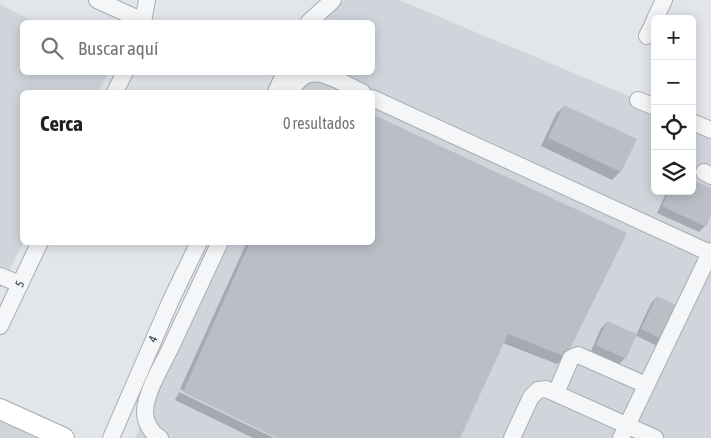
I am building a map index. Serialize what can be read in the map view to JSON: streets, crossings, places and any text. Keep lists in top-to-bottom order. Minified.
{"streets":{"street":["5","4"]},"page":{"map_buttons":["+","−"],"search":"Buscar aquí","heading":["Cerca","0 resultados"]}}
